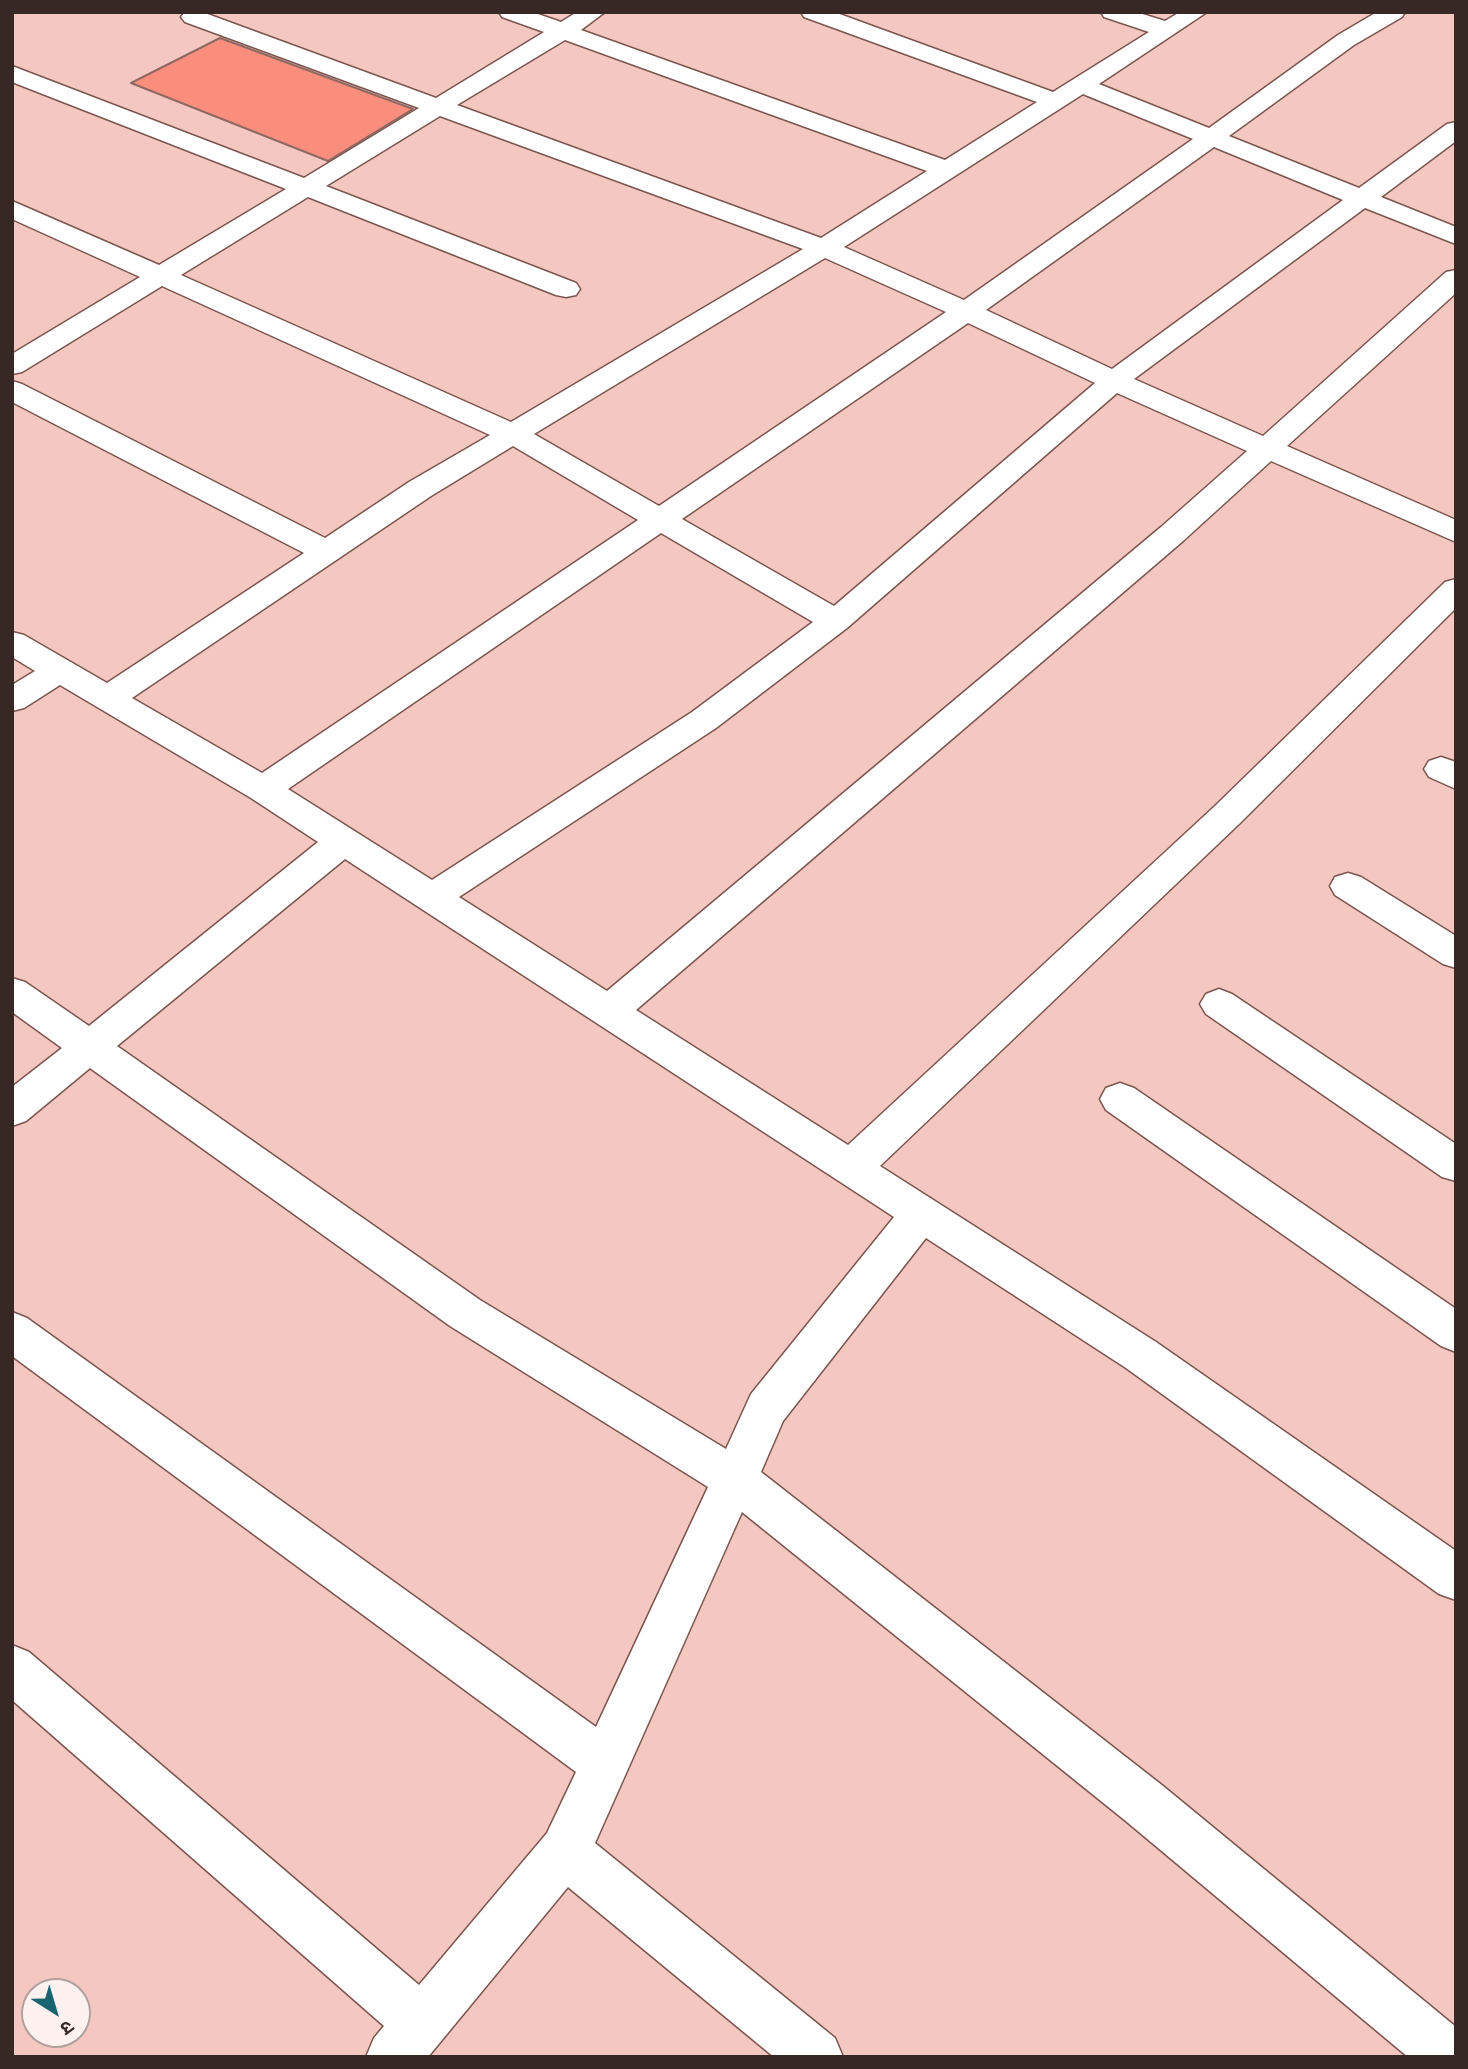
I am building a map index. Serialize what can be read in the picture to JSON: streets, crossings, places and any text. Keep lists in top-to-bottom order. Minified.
{"north":"bottom right"}
